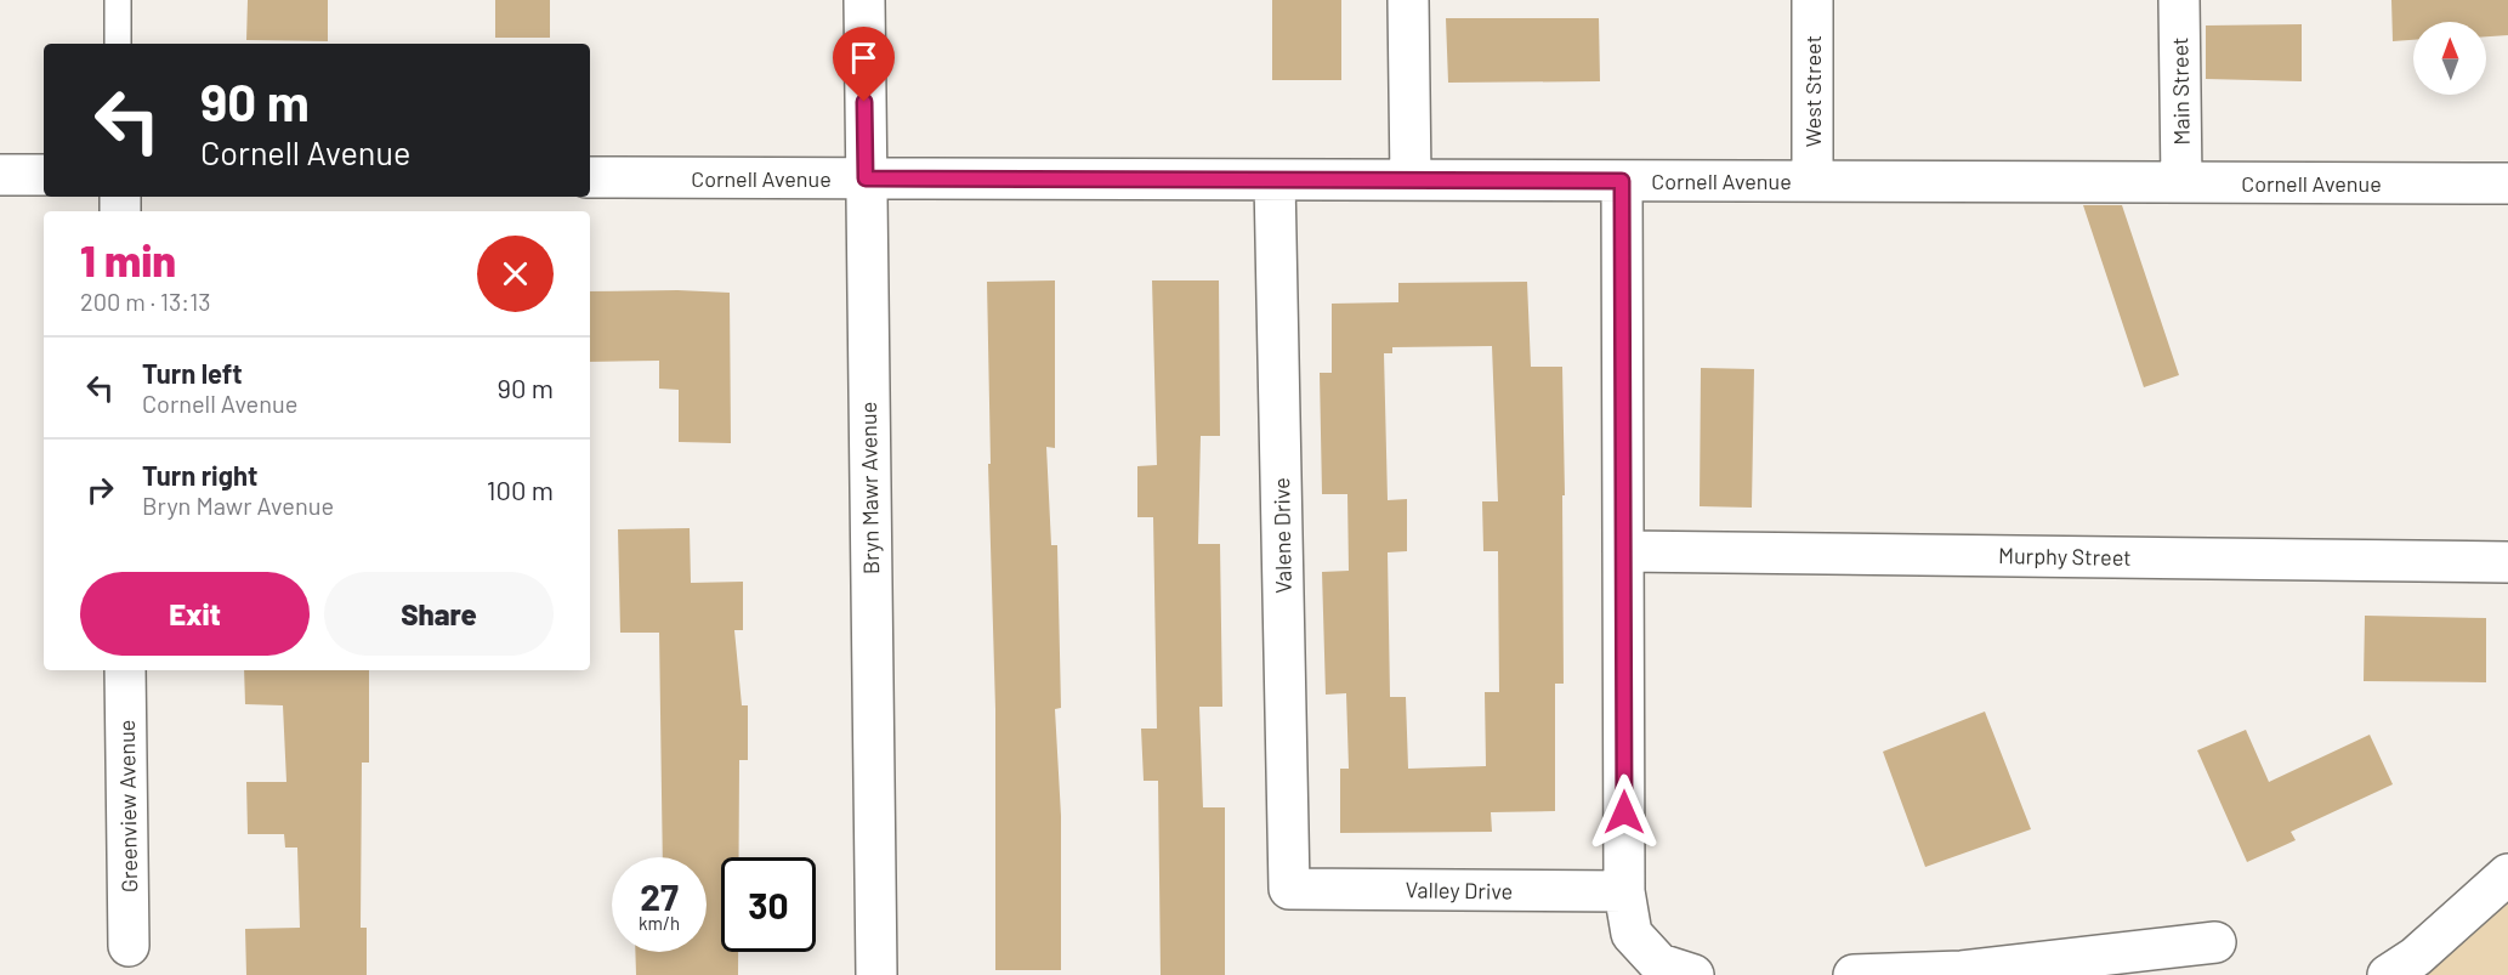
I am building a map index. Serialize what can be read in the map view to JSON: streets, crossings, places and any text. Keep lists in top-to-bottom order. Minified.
{"streets":{"street":["West Street","Main Street","Cornell Avenue","Bryn Mawr Avenue","Valene Drive","Murphy Street","Greenview Avenue","Valley Drive"]},"crossings":[["West Street","Cornell Avenue"],["Main Street","Cornell Avenue"],["Cornell Avenue","Bryn Mawr Avenue"],["Cornell Avenue","Valene Drive"],["Valene Drive","Valley Drive"]],"north":"top","page":{"turn":["90 m","Cornell Avenue"],"heading":["1 min","200 m · 13:13"],"list":[{"name":"Turn left","note":"Cornell Avenue","value":"90 m"},{"name":"Turn right","note":"Bryn Mawr Avenue","value":"100 m"}],"buttons":["Exit","Share"],"speed":"27 km/h","limit":"30"}}
